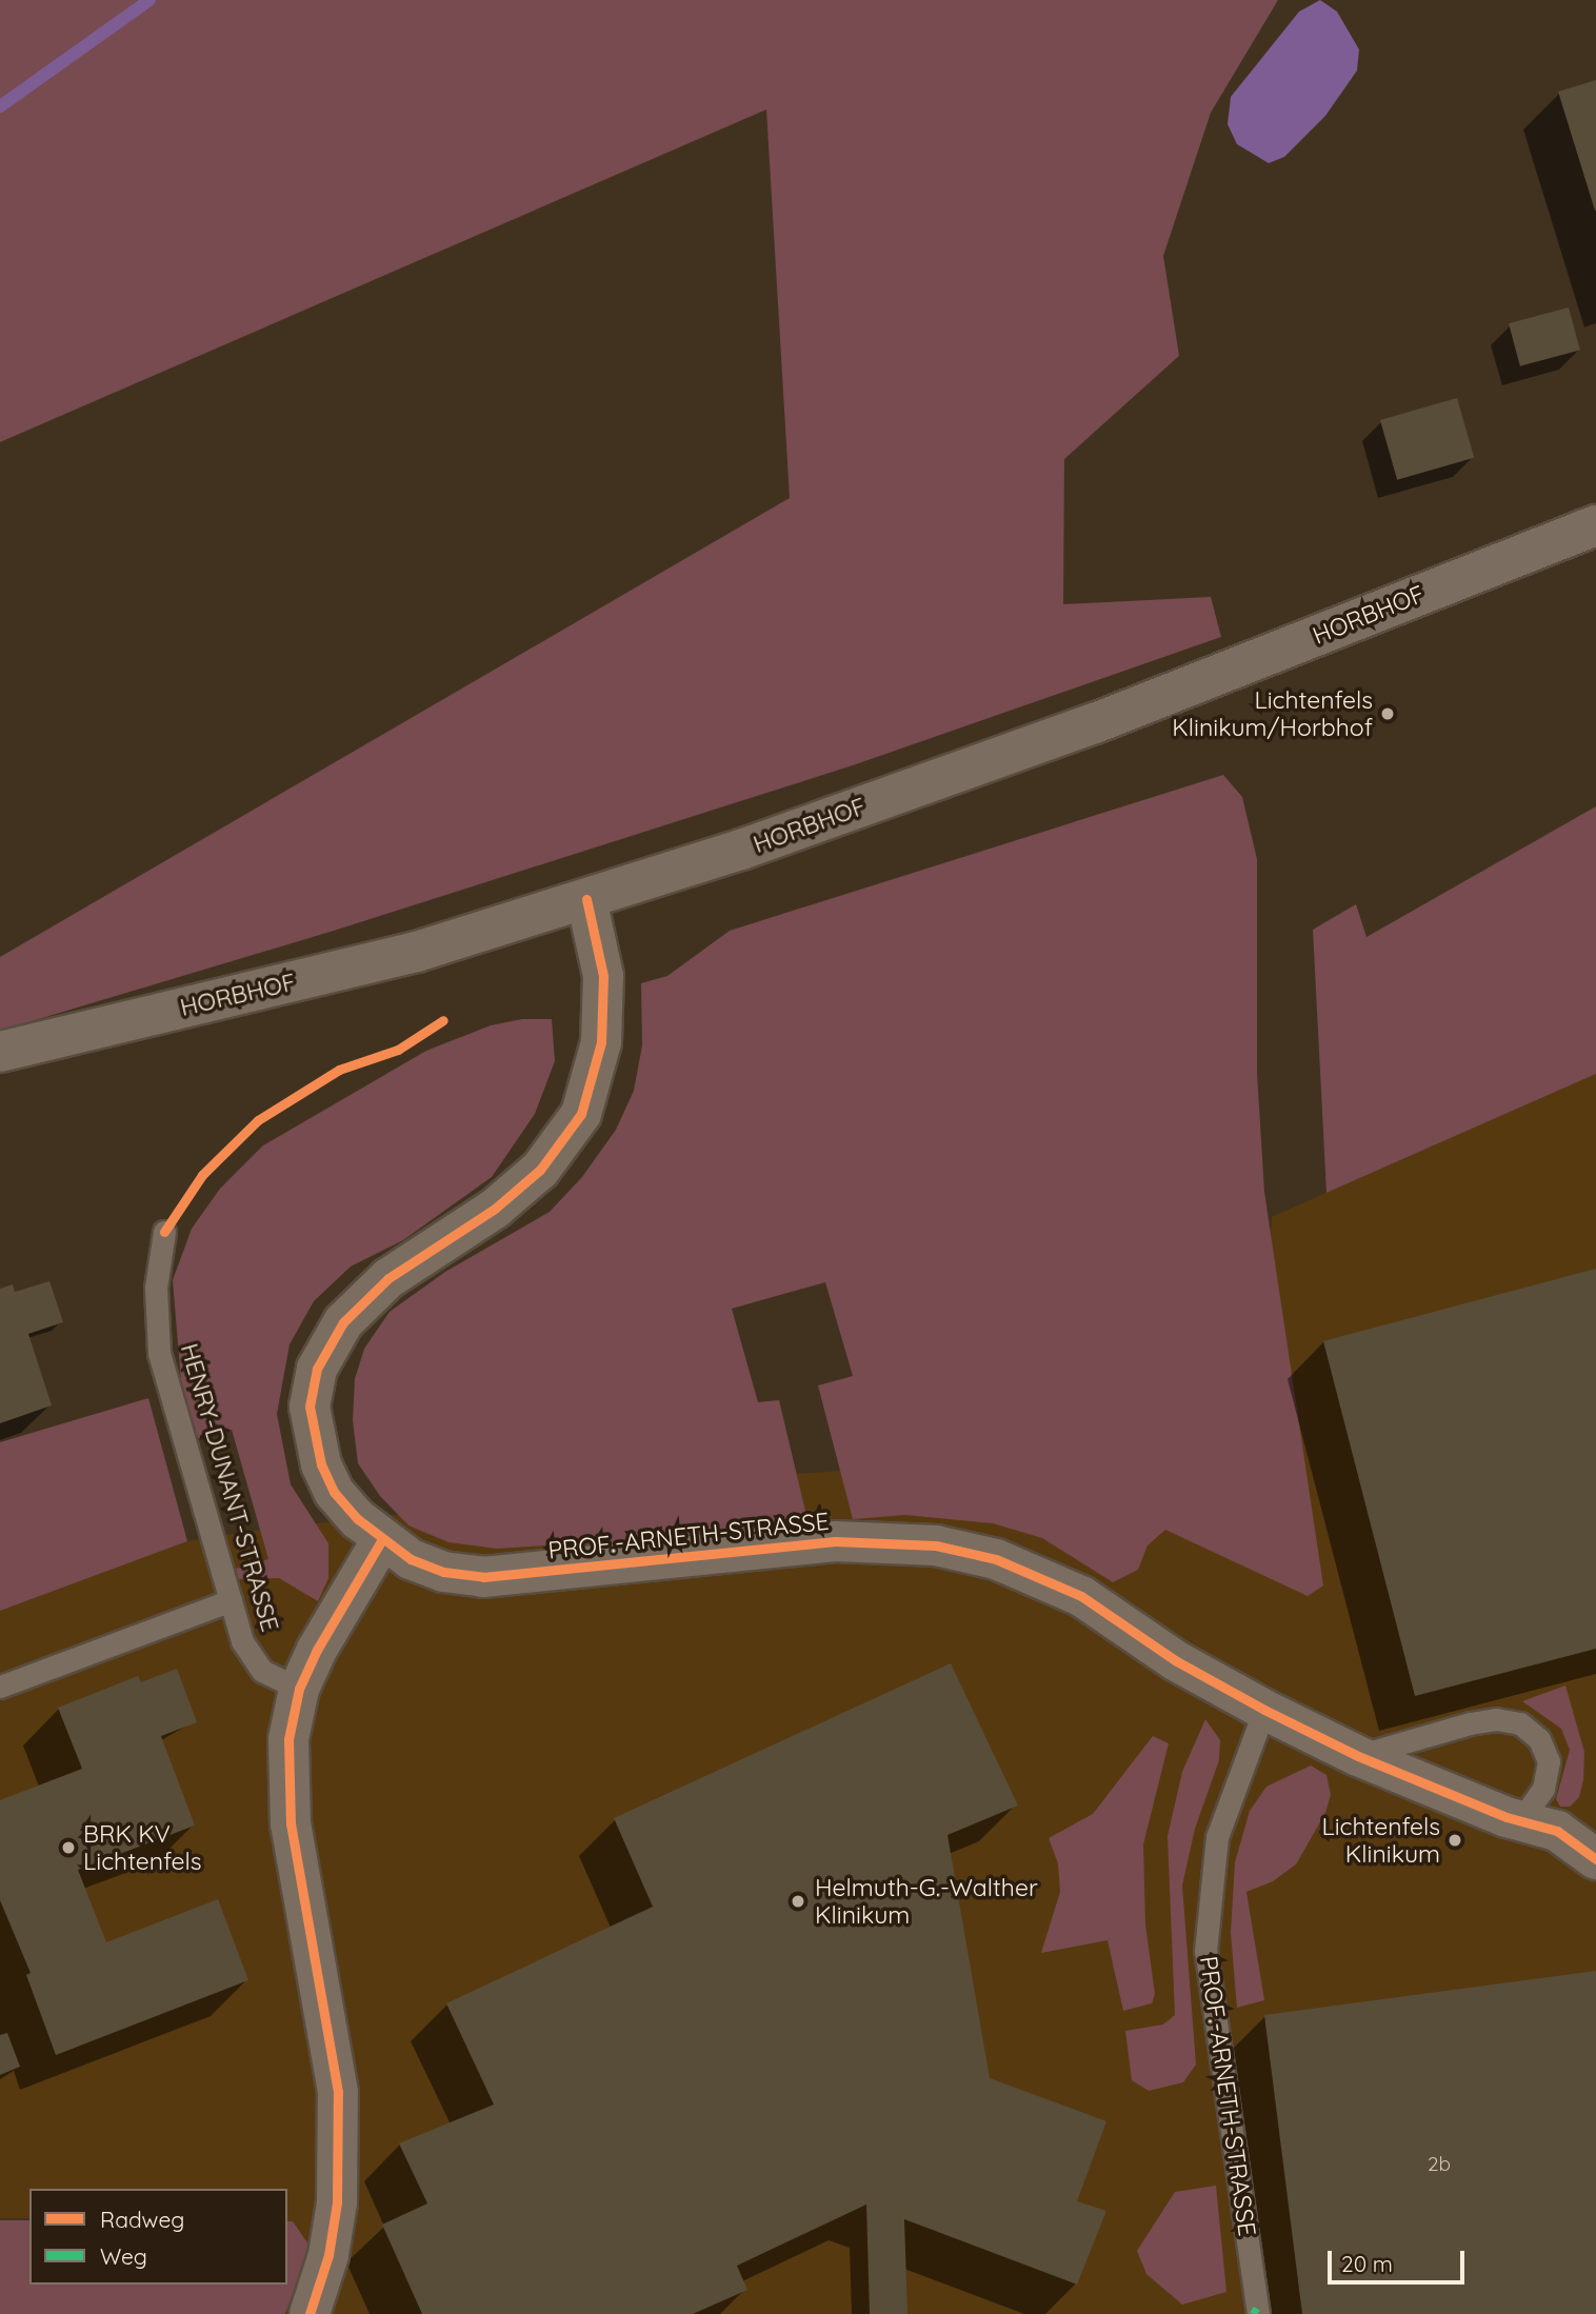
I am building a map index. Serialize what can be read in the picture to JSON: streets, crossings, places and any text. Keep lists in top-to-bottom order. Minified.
{"streets":{"street":["HORBHOF","PROF.-ARNETH-STRASSE"],"lane":["HENRY-DUNANT-STRASSE"]},"crossings":[["HORBHOF","PROF.-ARNETH-STRASSE"]],"places":["Lichtenfels Klinikum/Horbhof","Lichtenfels Klinikum","BRK KV Lichtenfels","Helmuth-G.-Walther Klinikum"],"house_numbers":["2b"],"legend":["Radweg","Weg"],"scale_bar":"20 m"}
